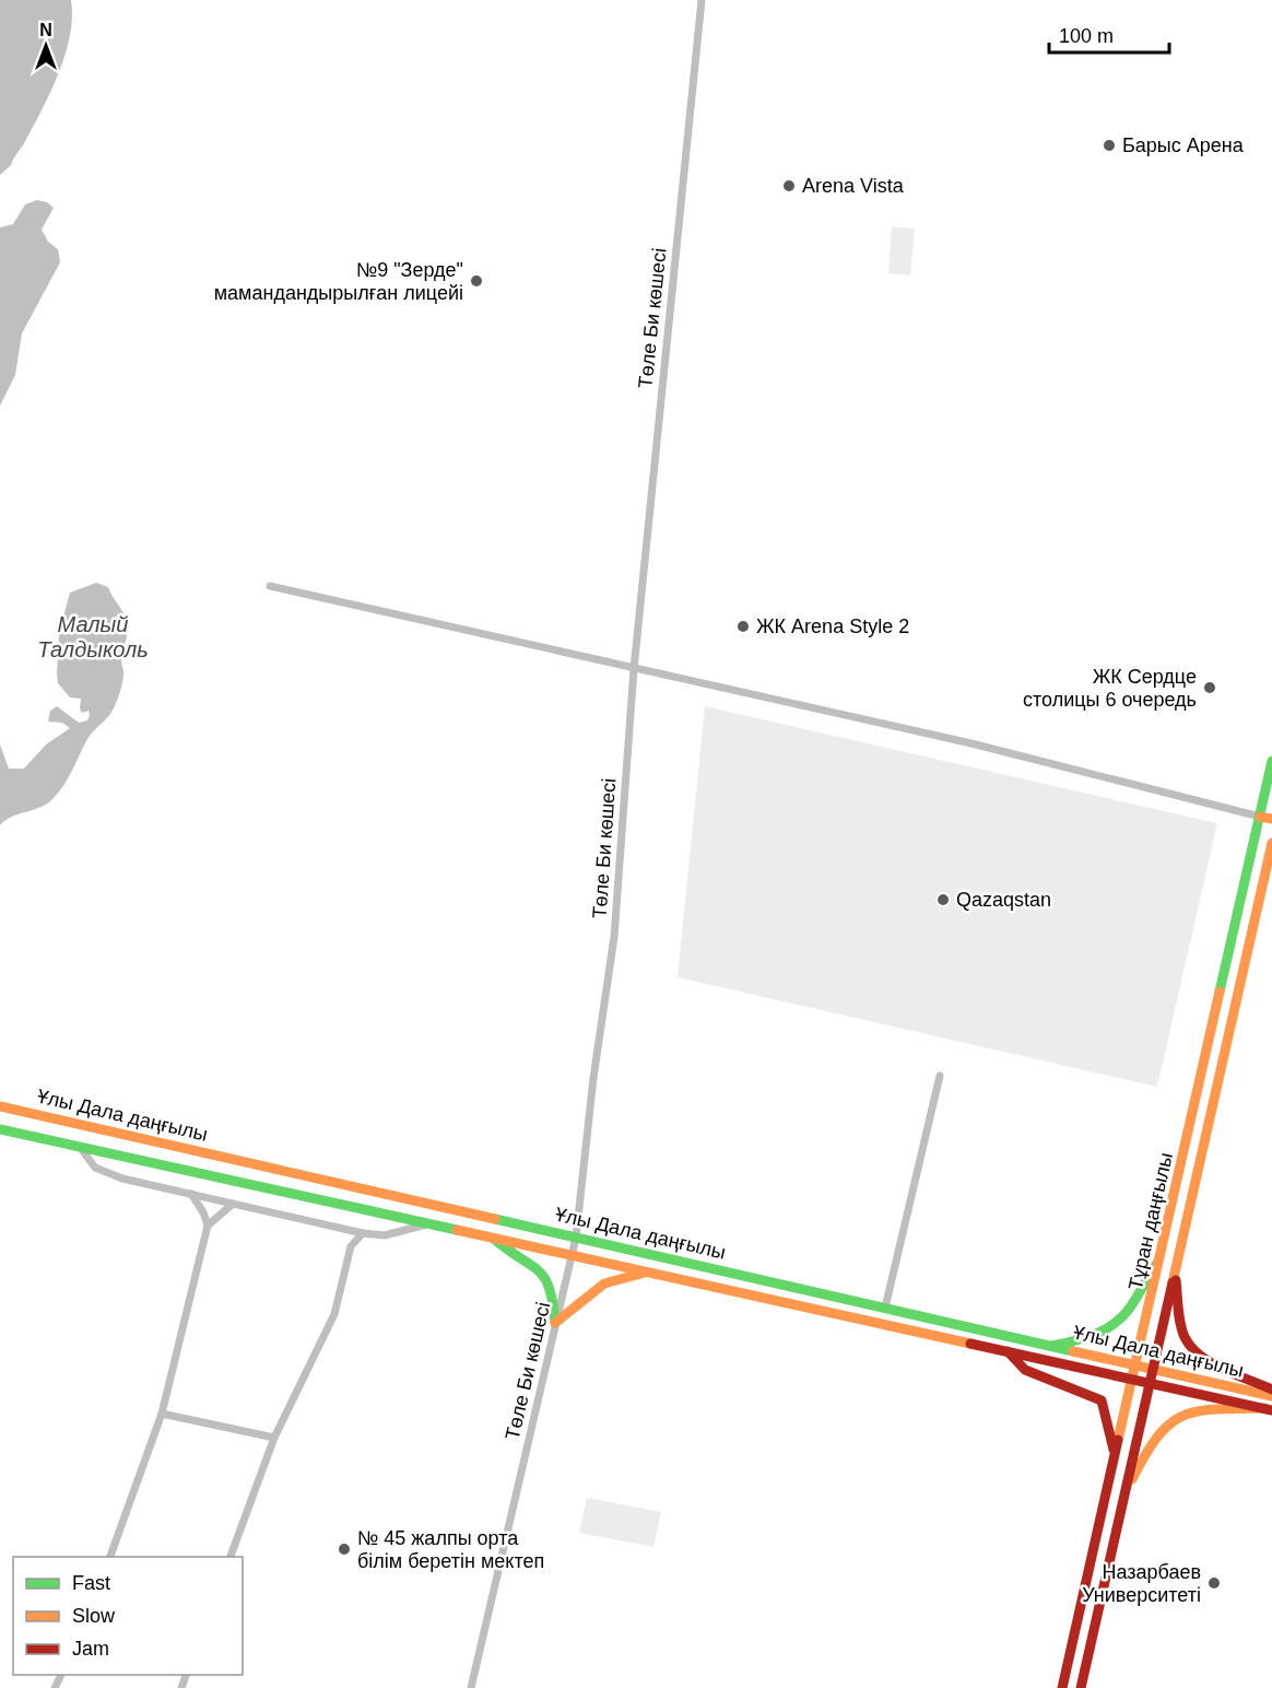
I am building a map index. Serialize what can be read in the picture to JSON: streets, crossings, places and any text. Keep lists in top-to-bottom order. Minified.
{"streets":{"main road":["Ұлы Дала даңғылы","Тұран даңғылы"],"street":["Төле Би көшесі"]},"crossings":[["Төле Би көшесі","Ұлы Дала даңғылы"],["Ұлы Дала даңғылы","Тұран даңғылы"]],"water":["Малый Талдыколь"],"places":["Барыс Арена","Arena Vista","№9 \"Зерде\" мамандандырылған лицейі","ЖК Arena Style 2","ЖК Сердце столицы 6 очередь","Qazaqstan","№ 45 жалпы орта білім беретін мектеп","Назарбаев Университеті"],"legend":["Fast","Slow","Jam"],"scale_bar":"100 m","north":"top"}
